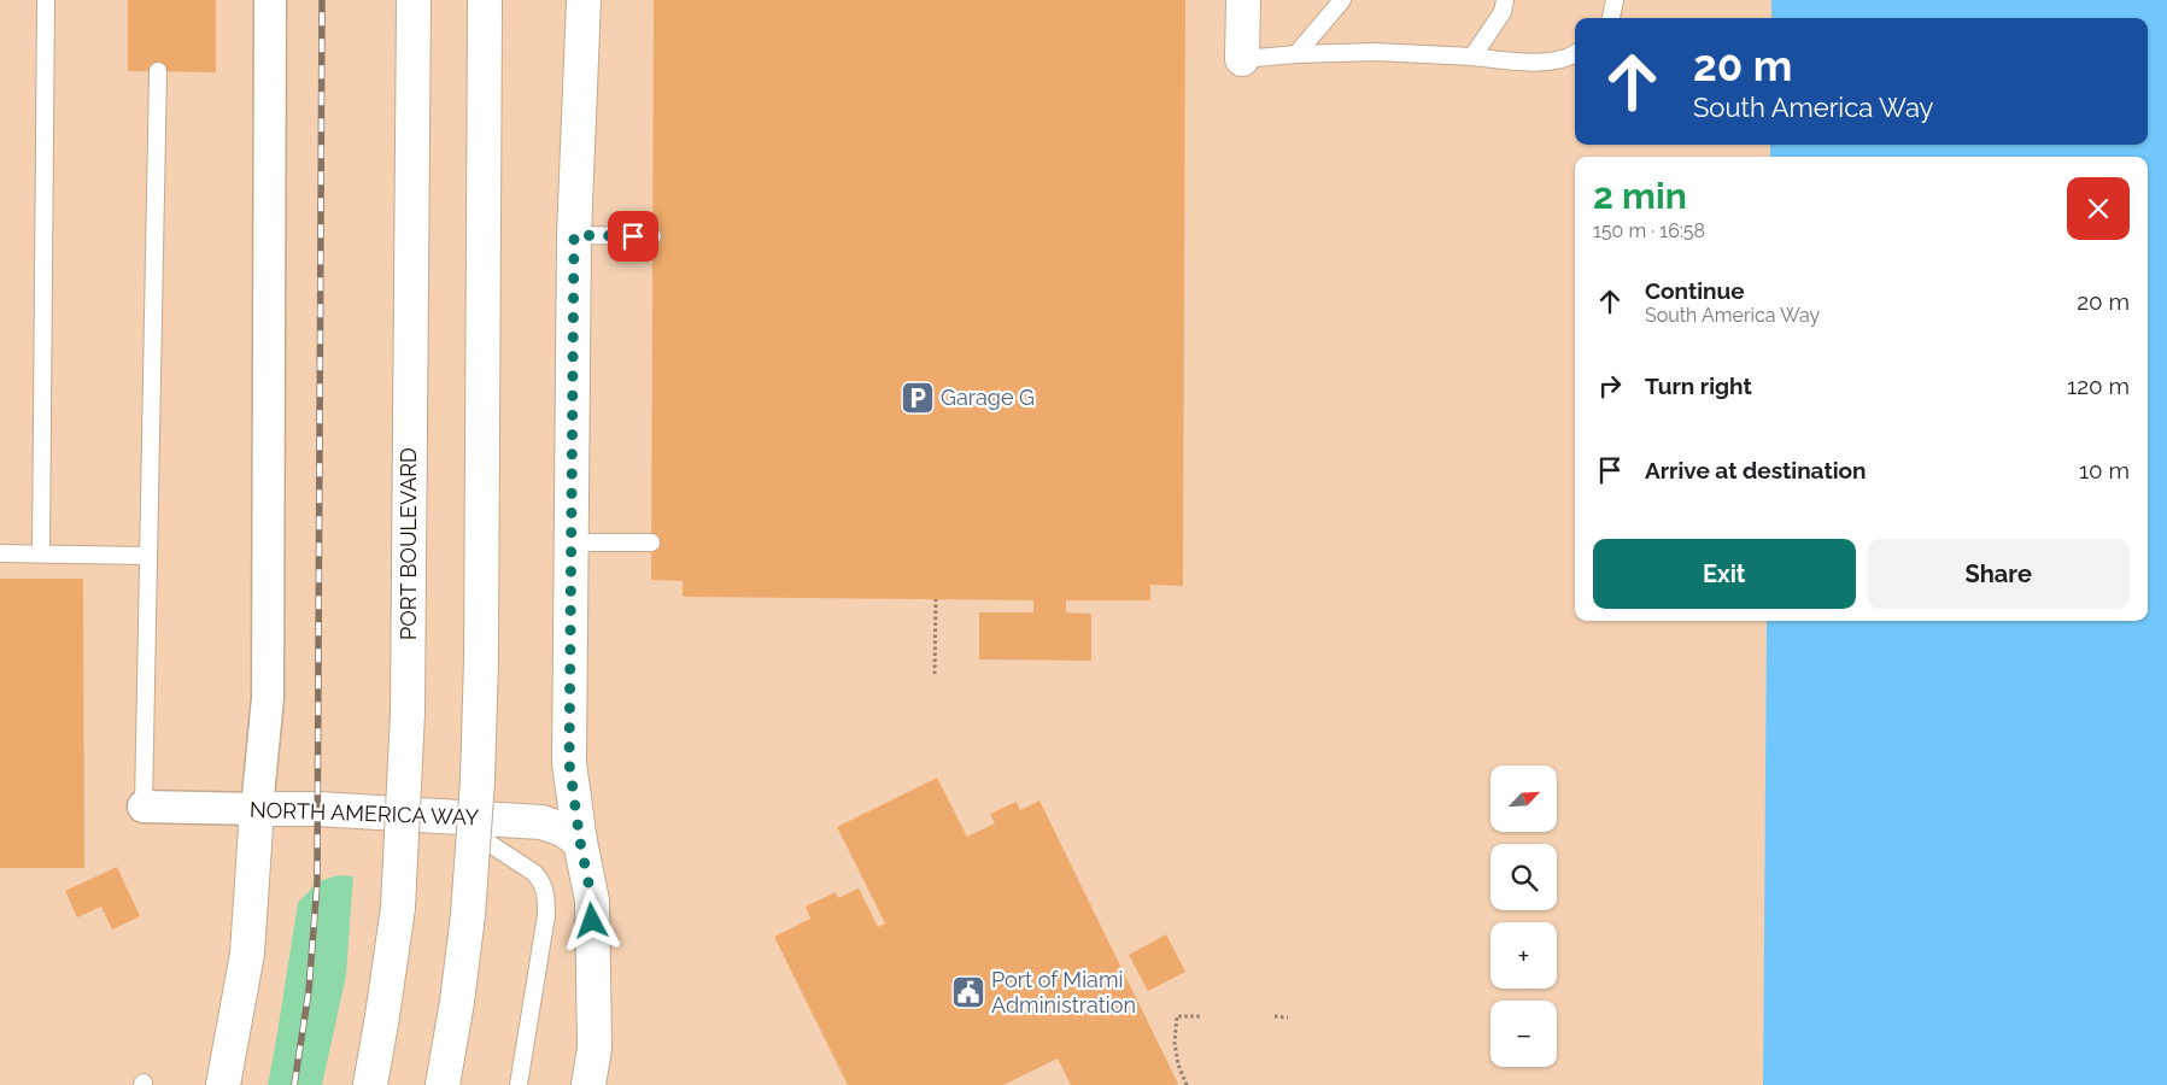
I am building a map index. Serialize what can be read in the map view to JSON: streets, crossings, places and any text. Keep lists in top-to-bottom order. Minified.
{"streets":{"main road":["PORT BOULEVARD","NORTH AMERICA WAY"]},"places":{"parking":["Garage G"],"public building":["Port of Miami Administration"]},"north":"top right","page":{"turn":["20 m","South America Way"],"heading":["2 min","150 m · 16:58"],"list":[{"name":"Continue","note":"South America Way","value":"20 m"},{"name":"Turn right","value":"120 m"},{"name":"Arrive at destination","value":"10 m"}],"buttons":["Exit","Share"],"map_buttons":["+","−"]}}
